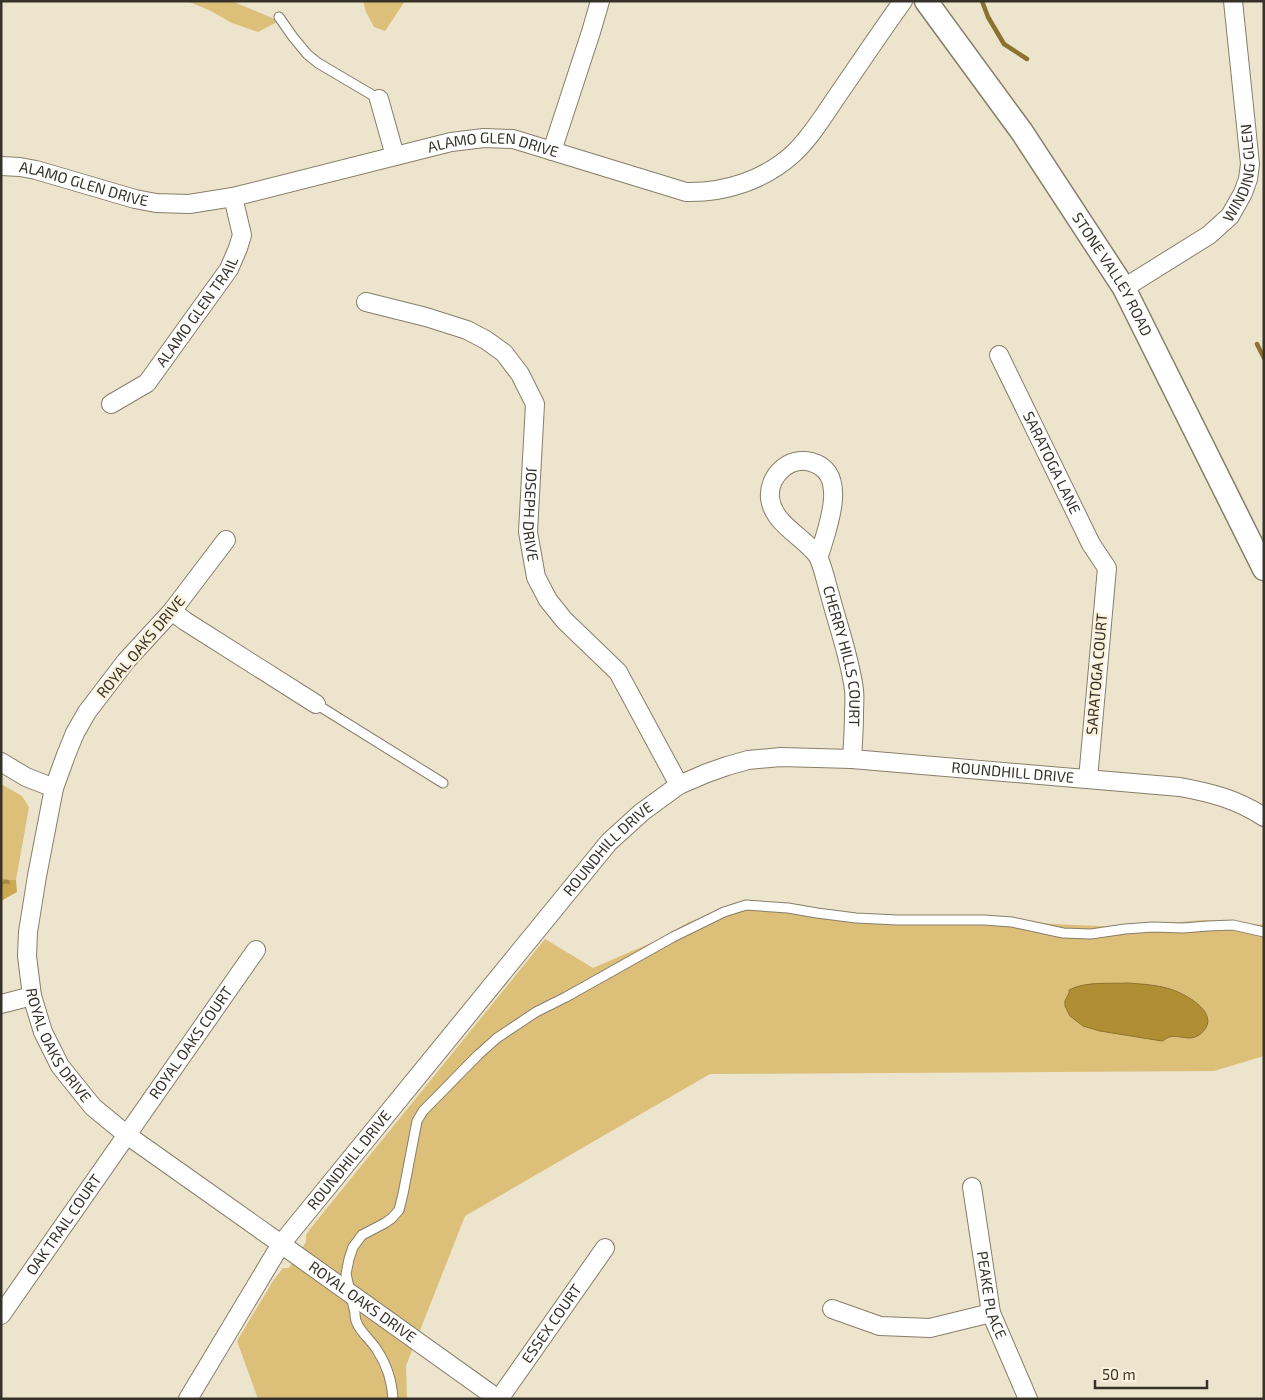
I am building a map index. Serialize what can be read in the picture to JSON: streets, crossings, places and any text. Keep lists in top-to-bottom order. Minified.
{"streets":{"street":["ALAMO GLEN DRIVE","WINDING GLEN","STONE VALLEY ROAD","ALAMO GLEN TRAIL","SARATOGA LANE","JOSEPH DRIVE","ROYAL OAKS DRIVE","CHERRY HILLS COURT","SARATOGA COURT","ROUNDHILL DRIVE","ROYAL OAKS COURT","OAK TRAIL COURT","PEAKE PLACE","ESSEX COURT"]},"crossings":[["ALAMO GLEN DRIVE","ALAMO GLEN TRAIL"],["WINDING GLEN","STONE VALLEY ROAD"],["SARATOGA LANE","SARATOGA COURT"],["JOSEPH DRIVE","ROUNDHILL DRIVE"],["ROYAL OAKS DRIVE","ROUNDHILL DRIVE"],["ROYAL OAKS DRIVE","ROYAL OAKS COURT"],["ROYAL OAKS DRIVE","OAK TRAIL COURT"],["ROYAL OAKS DRIVE","ESSEX COURT"],["CHERRY HILLS COURT","ROUNDHILL DRIVE"],["SARATOGA COURT","ROUNDHILL DRIVE"],["ROYAL OAKS COURT","OAK TRAIL COURT"]],"scale_bar":"50 m"}
